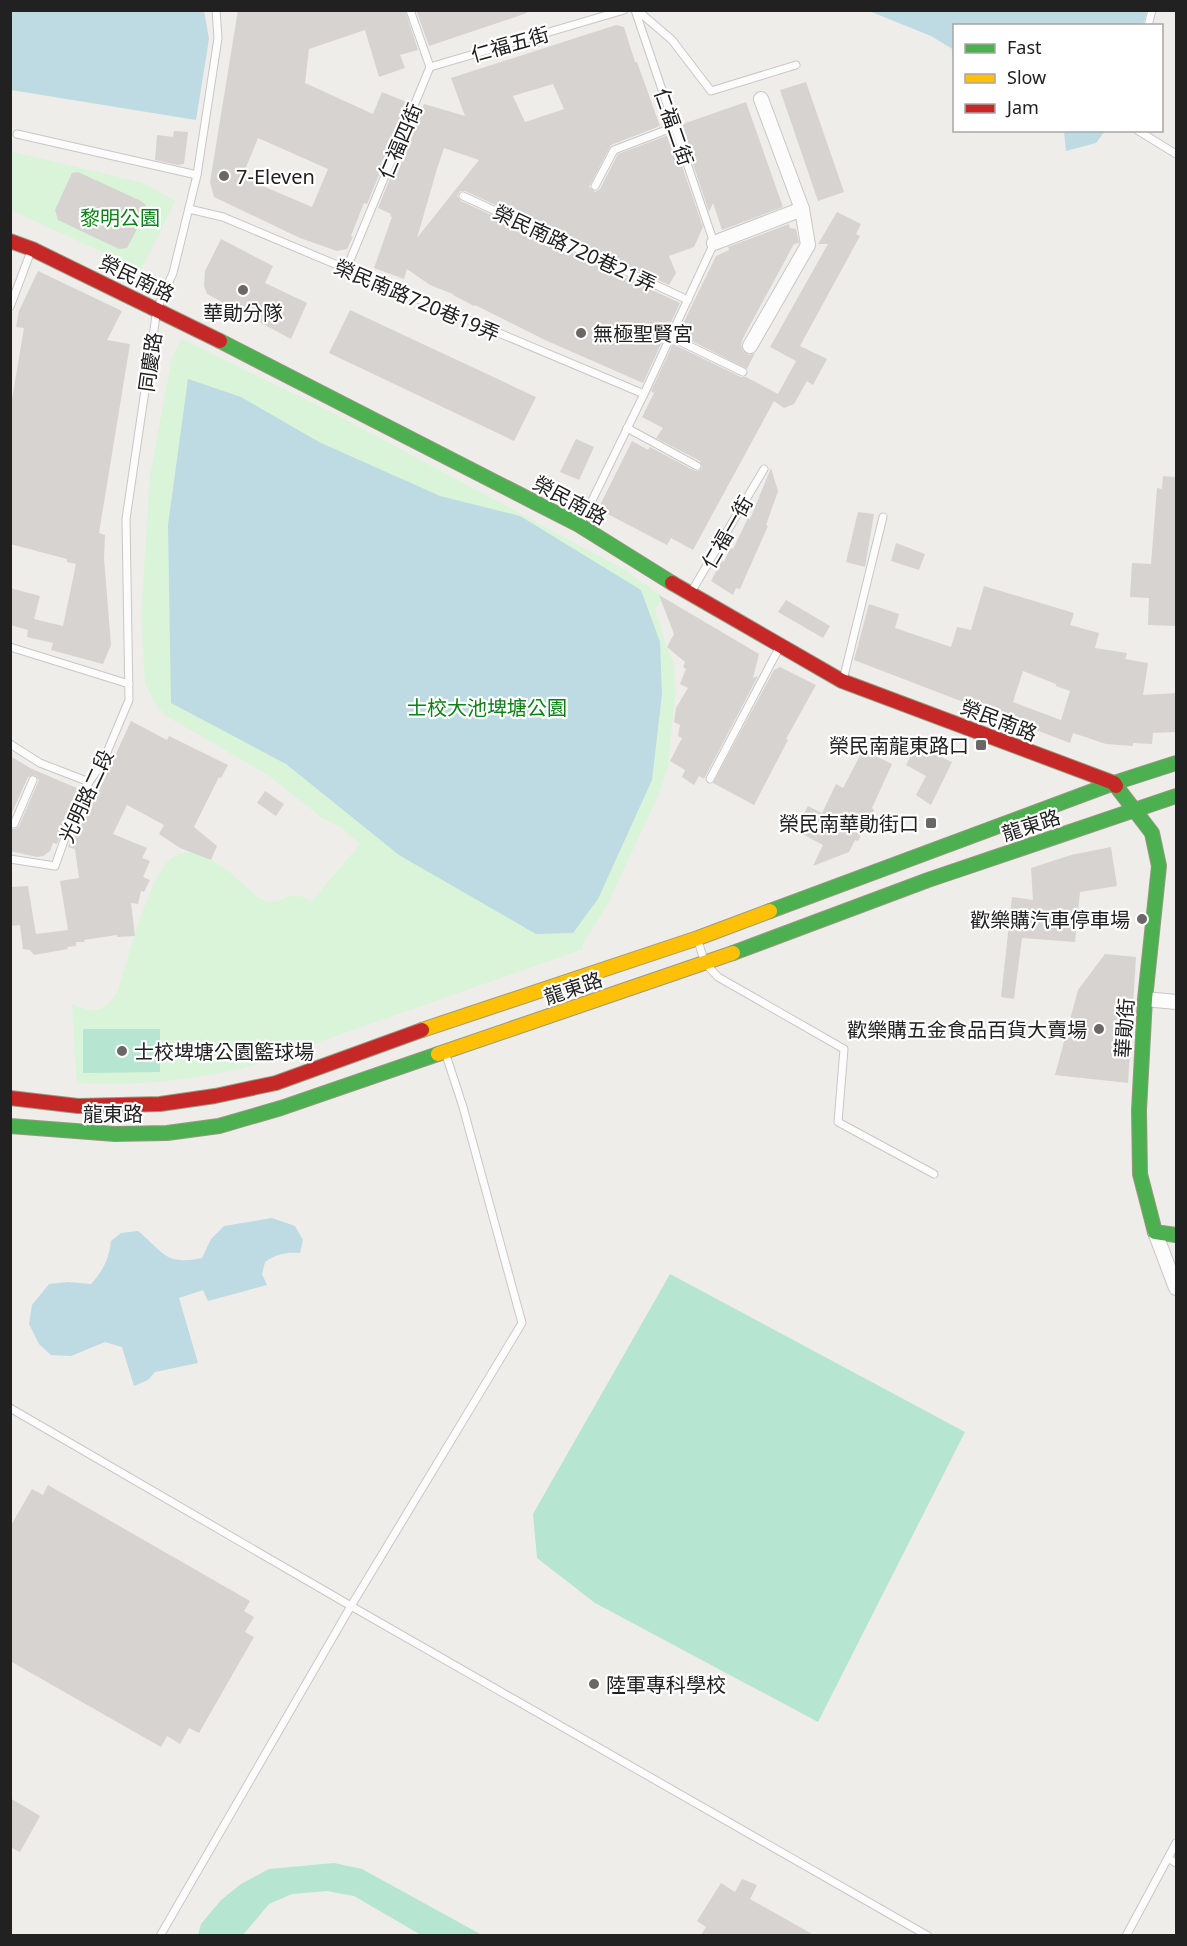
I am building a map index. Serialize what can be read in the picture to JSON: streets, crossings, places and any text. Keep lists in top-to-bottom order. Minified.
{"streets":{"street":["榮民南路","龍東路","華勛街"],"lane":["仁福五街","仁福二街","仁福四街","榮民南路720巷21弄","榮民南路720巷19弄","同慶路","仁福一街","光明路二段"]},"crossings":[["仁福五街","仁福四街"],["仁福四街","榮民南路720巷19弄"],["榮民南路","同慶路"],["榮民南路","仁福一街"],["榮民南路","龍東路"],["榮民南路720巷19弄","同慶路"],["同慶路","光明路二段"],["龍東路","華勛街"]],"parks":["黎明公園","士校大池埤塘公園"],"places":{"other":["7-Eleven","華勛分隊","無極聖賢宮","歡樂購汽車停車場","歡樂購五金食品百貨大賣場","士校埤塘公園籃球場","陸軍專科學校"],"transit":["榮民南龍東路口","榮民南華勛街口"]},"legend":["Fast","Slow","Jam"]}
